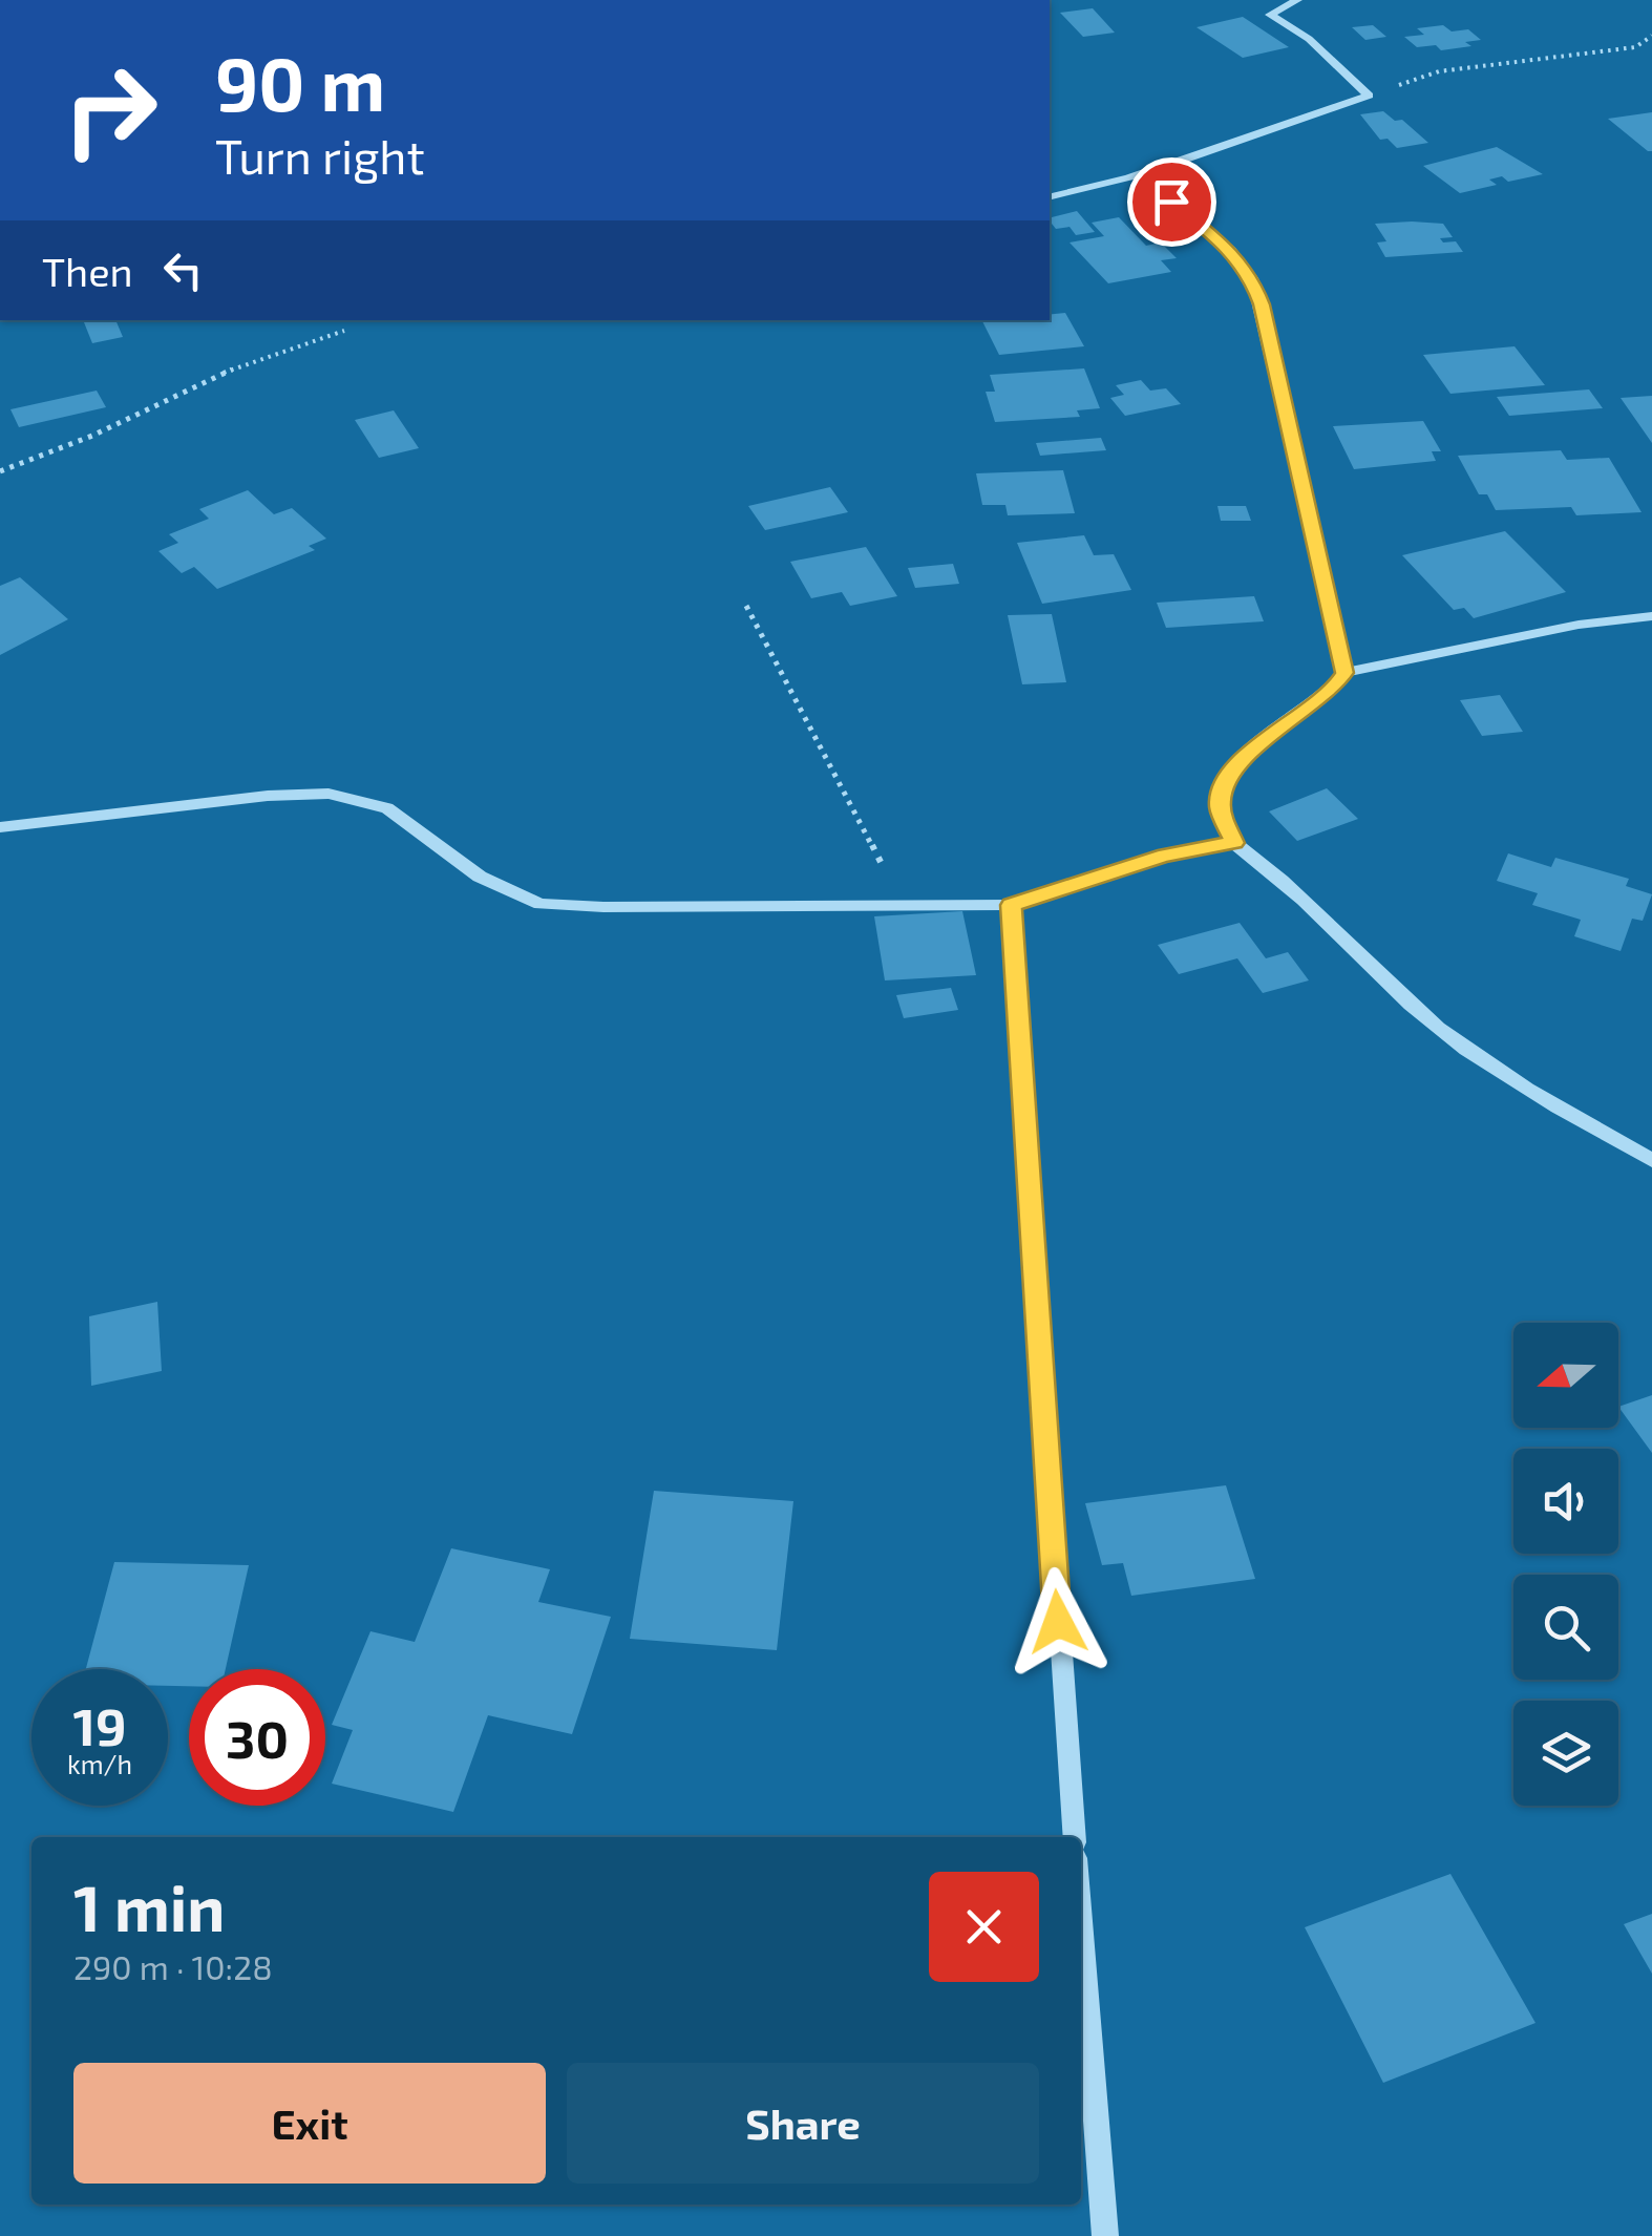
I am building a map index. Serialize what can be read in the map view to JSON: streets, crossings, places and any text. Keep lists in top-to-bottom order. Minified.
{"north":"left","page":{"turn":["90 m","Turn right"],"then":"Then","speed":"19 km/h","limit":"30","heading":["1 min","290 m · 10:28"],"buttons":["Exit","Share"]}}
